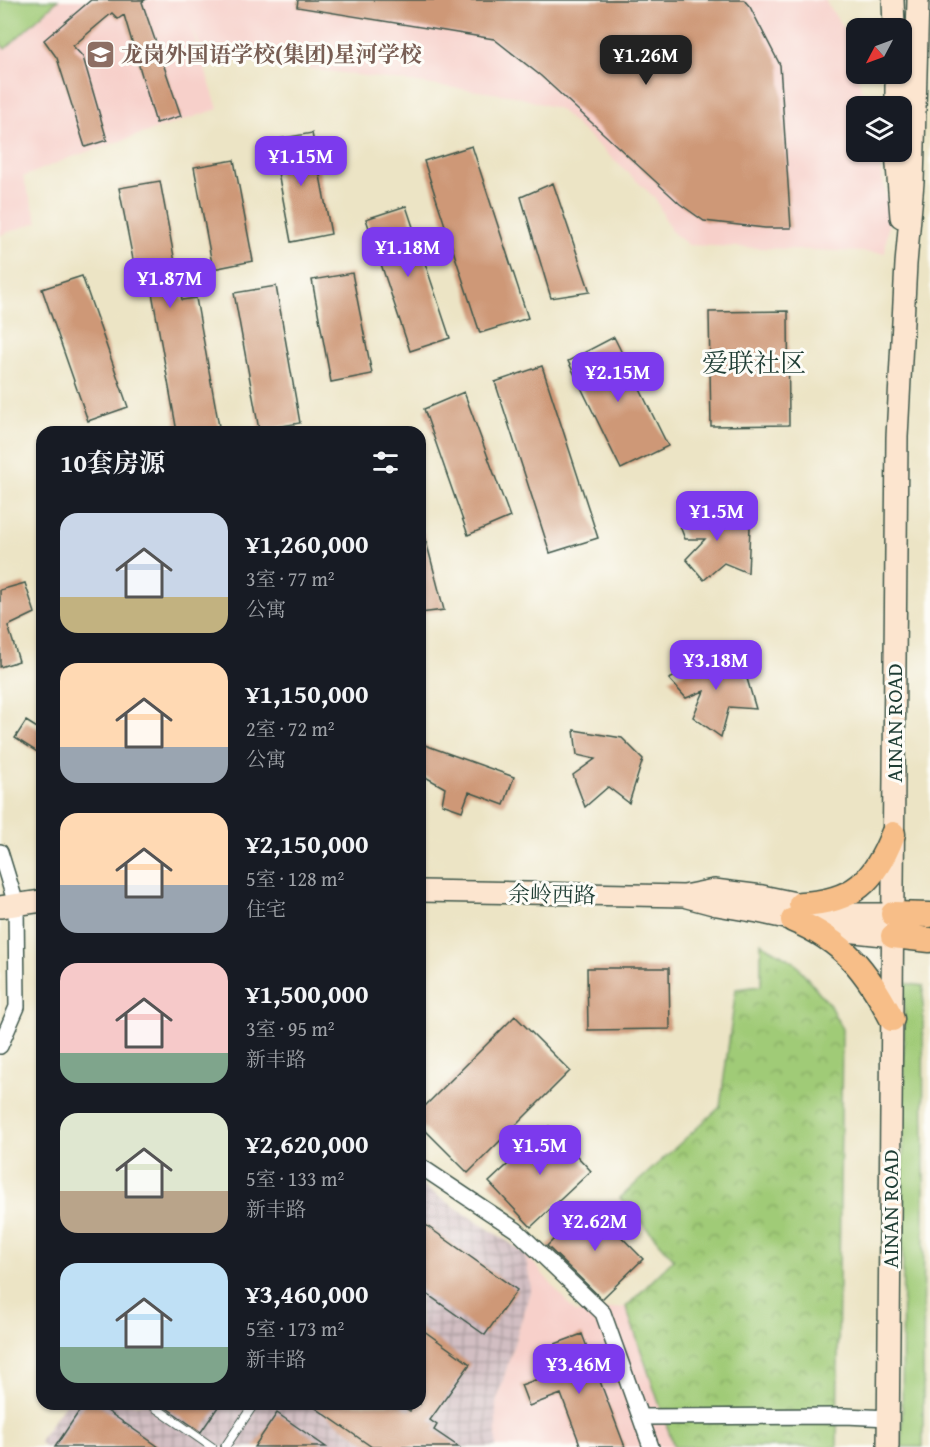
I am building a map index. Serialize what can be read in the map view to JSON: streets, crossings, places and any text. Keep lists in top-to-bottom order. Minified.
{"streets":{"main road":["AINAN ROAD","余岭西路"]},"crossings":[["AINAN ROAD","余岭西路"]],"districts":["爱联社区"],"places":{"school or university":["龙岗外国语学校(集团)星河学校"]},"north":"bottom left","page":{"price":["¥1.26M","¥1.15M","¥1.18M","¥1.87M","¥2.15M","¥1.5M","¥3.18M","¥1.5M","¥2.62M","¥3.46M"],"heading":"10套房源","list":[{"name":"¥1,260,000","note":"3室 · 77 m² · 公寓"},{"name":"¥1,150,000","note":"2室 · 72 m² · 公寓"},{"name":"¥2,150,000","note":"5室 · 128 m² · 住宅"},{"name":"¥1,500,000","note":"3室 · 95 m² · 新丰路"},{"name":"¥2,620,000","note":"5室 · 133 m² · 新丰路"},{"name":"¥3,460,000","note":"5室 · 173 m² · 新丰路"}]}}
